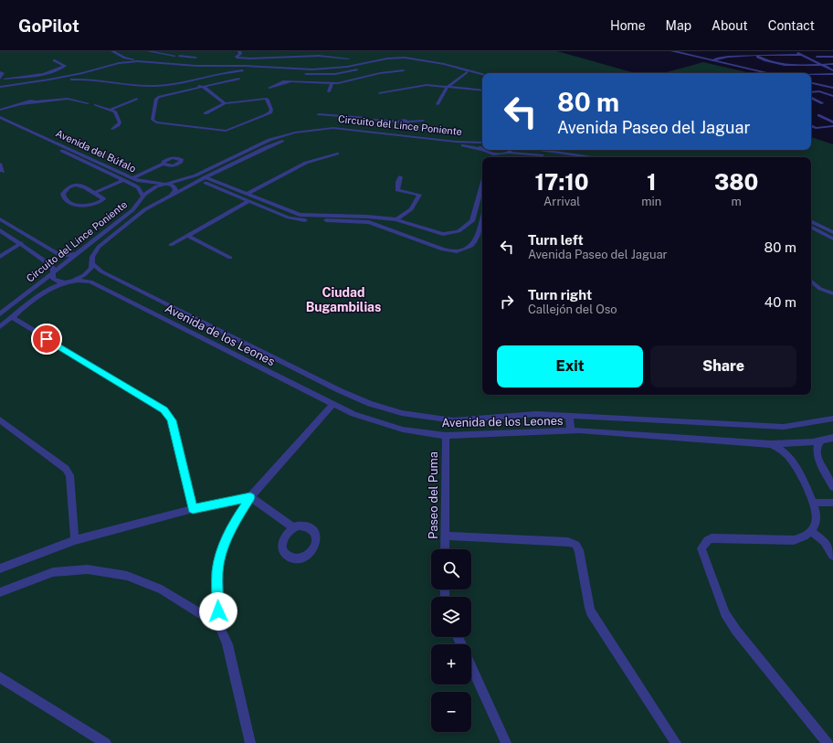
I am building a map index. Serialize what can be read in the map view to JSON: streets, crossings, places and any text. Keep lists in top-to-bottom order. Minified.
{"streets":{"street":["Circuito del Lince Poniente","Avenida del Búfalo","Avenida de los Leones","Paseo del Puma"]},"crossings":[["Circuito del Lince Poniente","Avenida del Búfalo"],["Circuito del Lince Poniente","Avenida de los Leones"],["Avenida de los Leones","Paseo del Puma"]],"districts":["Ciudad Bugambilias"],"page":{"header":"GoPilot","nav":["Home","Map","About","Contact"],"turn":["80 m","Avenida Paseo del Jaguar"],"eta":["17:10","Arrival","1","min","380","m"],"list":[{"name":"Turn left","note":"Avenida Paseo del Jaguar","value":"80 m"},{"name":"Turn right","note":"Callejón del Oso","value":"40 m"}],"buttons":["Exit","Share"],"map_buttons":["+","−"]}}
